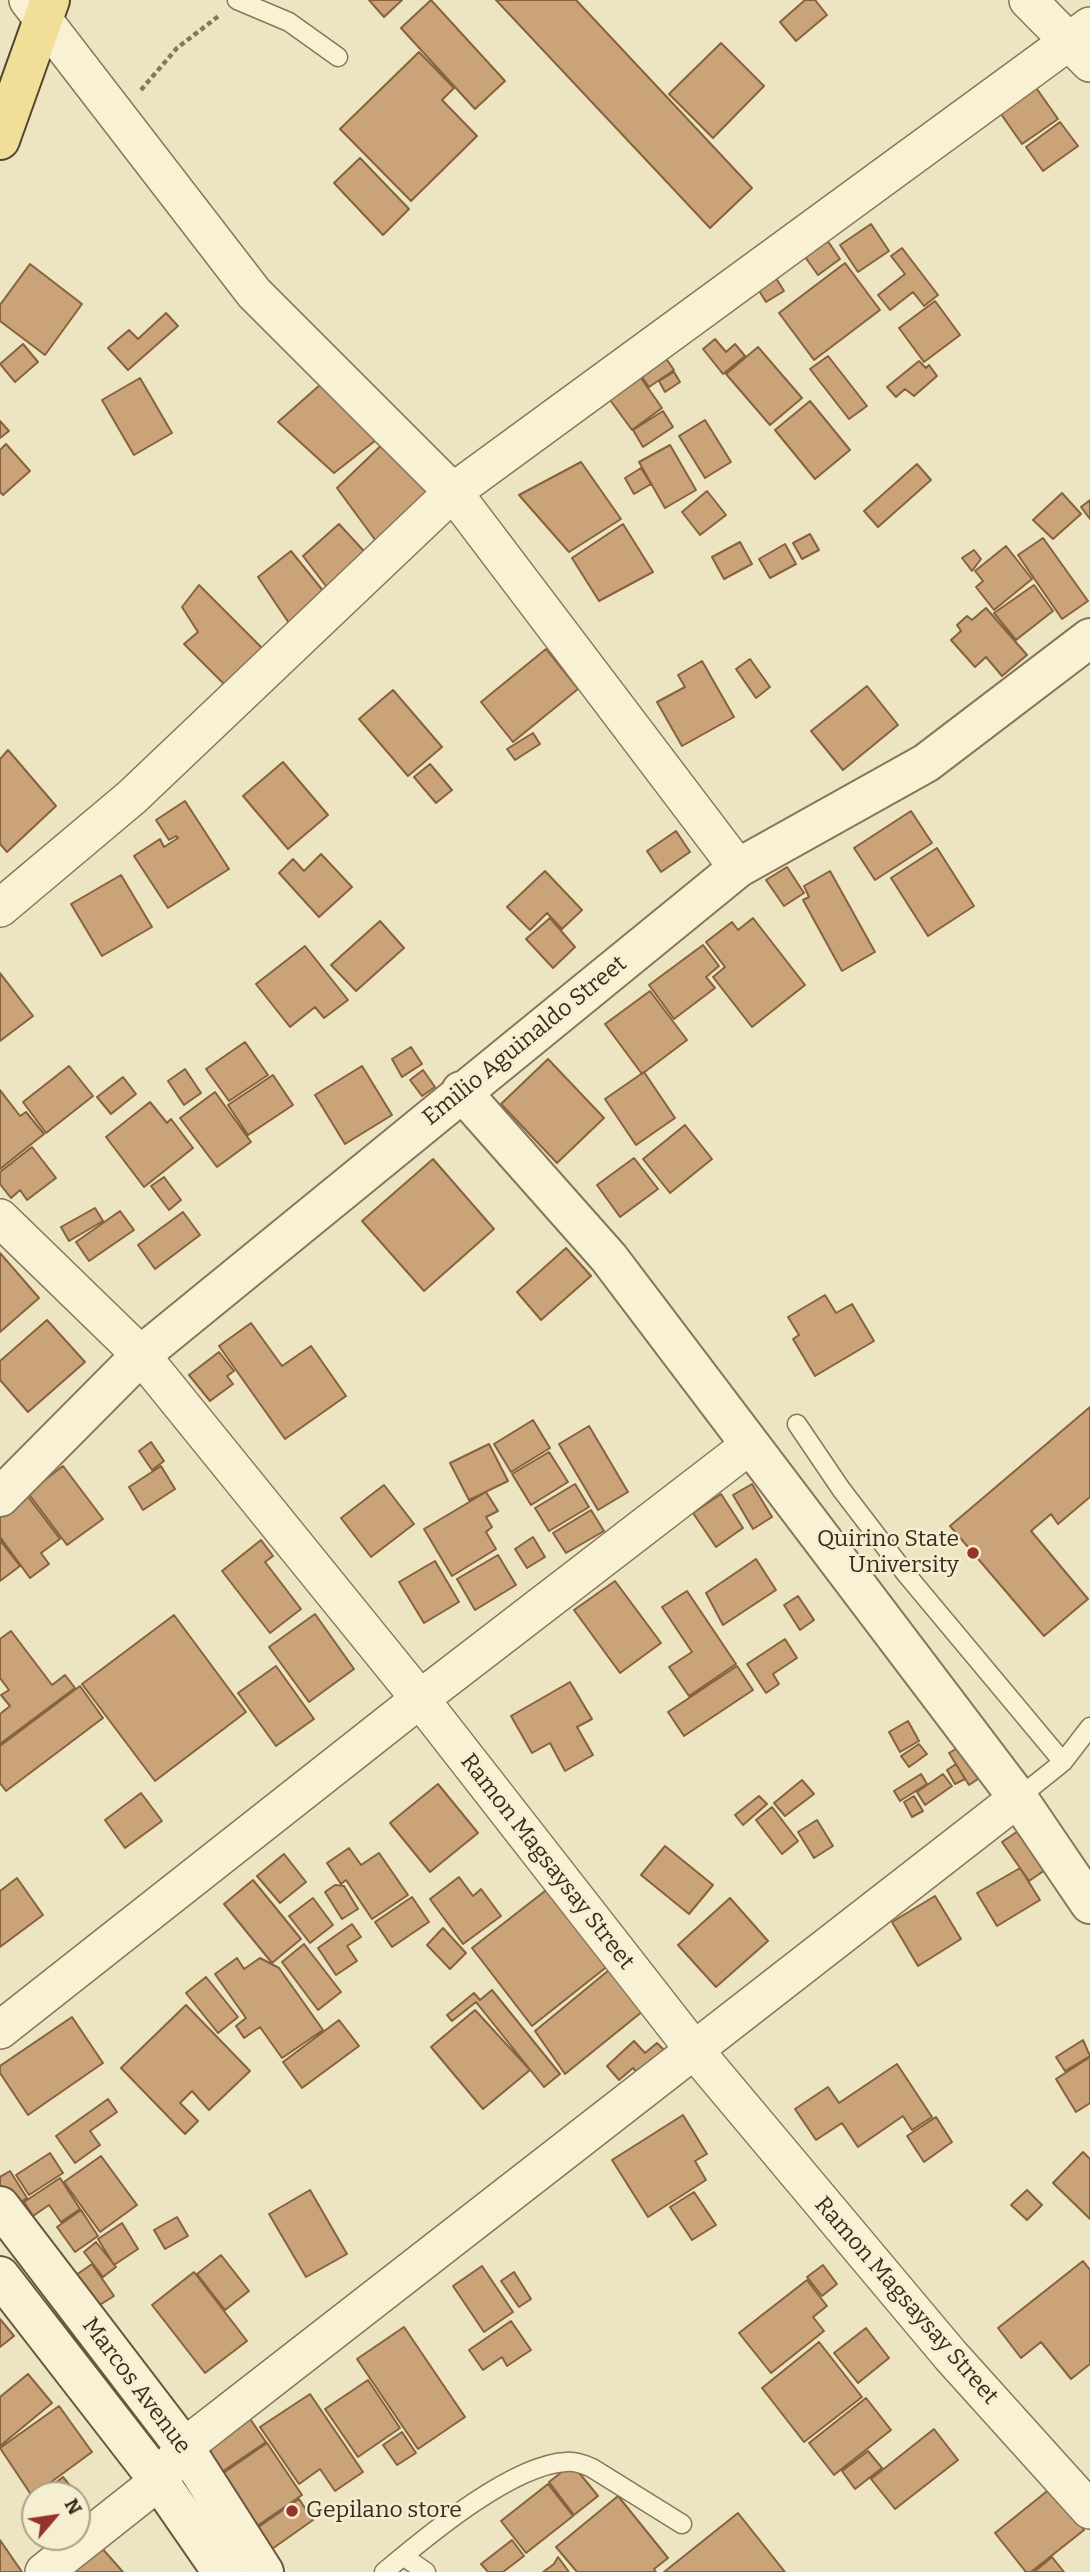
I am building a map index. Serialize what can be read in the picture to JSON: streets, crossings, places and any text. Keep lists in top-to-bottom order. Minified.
{"streets":{"street":["Emilio Aguinaldo Street","Ramon Magsaysay Street","Marcos Avenue"]},"crossings":[["Emilio Aguinaldo Street","Ramon Magsaysay Street"]],"places":["Quirino State University","Gepilano store"],"north":"top right"}
